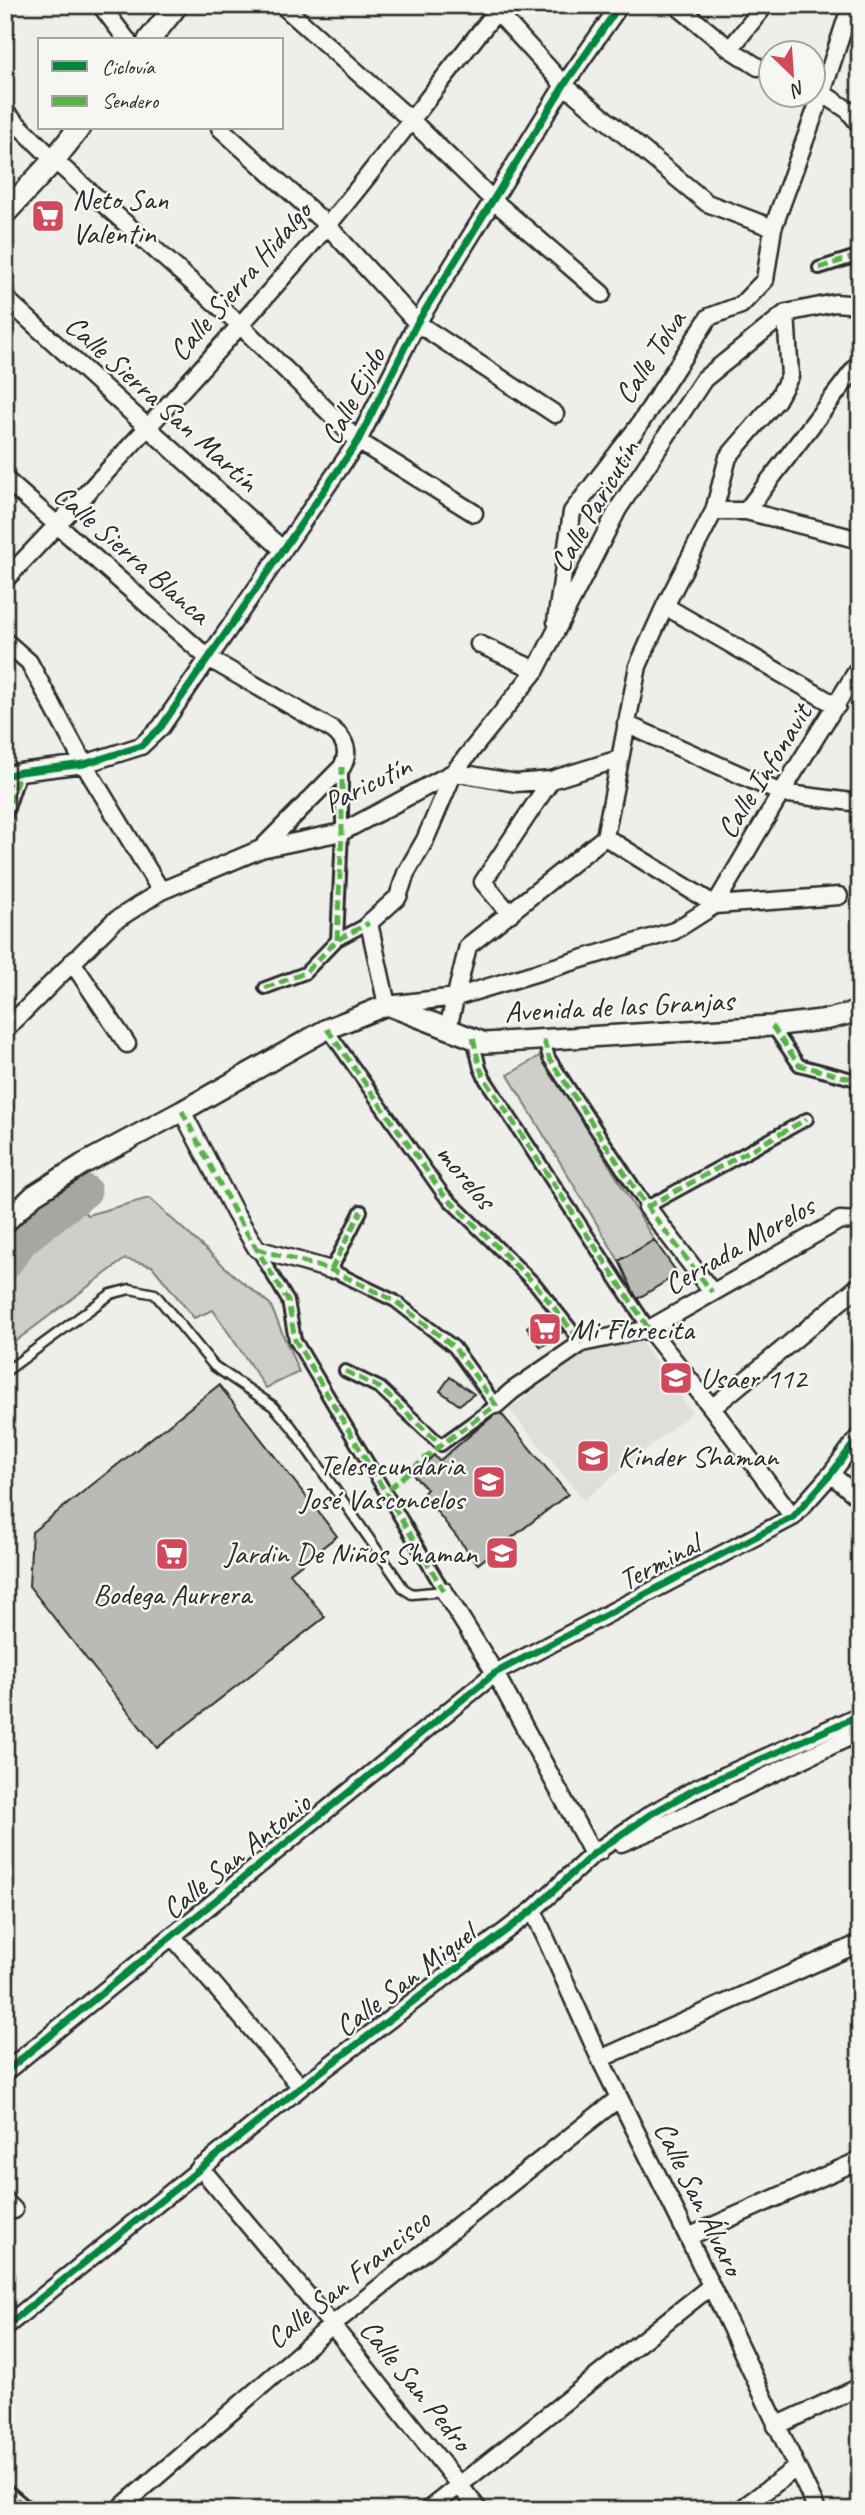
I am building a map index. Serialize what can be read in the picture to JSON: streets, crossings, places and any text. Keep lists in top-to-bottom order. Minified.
{"streets":{"street":["Calle Sierra Hidalgo","Calle Tolva","Calle Ejido","Calle Sierra San Martín","Calle Paricutín","Calle Sierra Blanca","Calle Infonavit","Paricutín","Avenida de las Granjas","morelos","Cerrada Morelos","Terminal","Calle San Antonio","Calle San Miguel","Calle San Álvaro","Calle San Francisco","Calle San Pedro"]},"crossings":[["Calle Sierra Hidalgo","Calle Sierra San Martín"],["Calle Sierra Hidalgo","Calle Sierra Blanca"],["Calle Tolva","Calle Paricutín"],["Calle Ejido","Calle Sierra San Martín"],["Calle Ejido","Calle Sierra Blanca"],["Calle Paricutín","Paricutín"],["Calle Infonavit","Avenida de las Granjas"],["Avenida de las Granjas","morelos"],["morelos","Cerrada Morelos"],["Terminal","Calle San Antonio"],["Calle San Miguel","Calle San Álvaro"],["Calle San Miguel","Calle San Pedro"],["Calle San Álvaro","Calle San Francisco"],["Calle San Francisco","Calle San Pedro"]],"places":{"supermarket":["Neto San Valentin","Mi Florecita","Bodega Aurrera"],"school or university":["Usaer 112","Kinder Shaman","Telesecundaria José Vasconcelos","Jardin De Niños Shaman"]},"legend":["Ciclovía","Sendero"],"north":"bottom right"}
